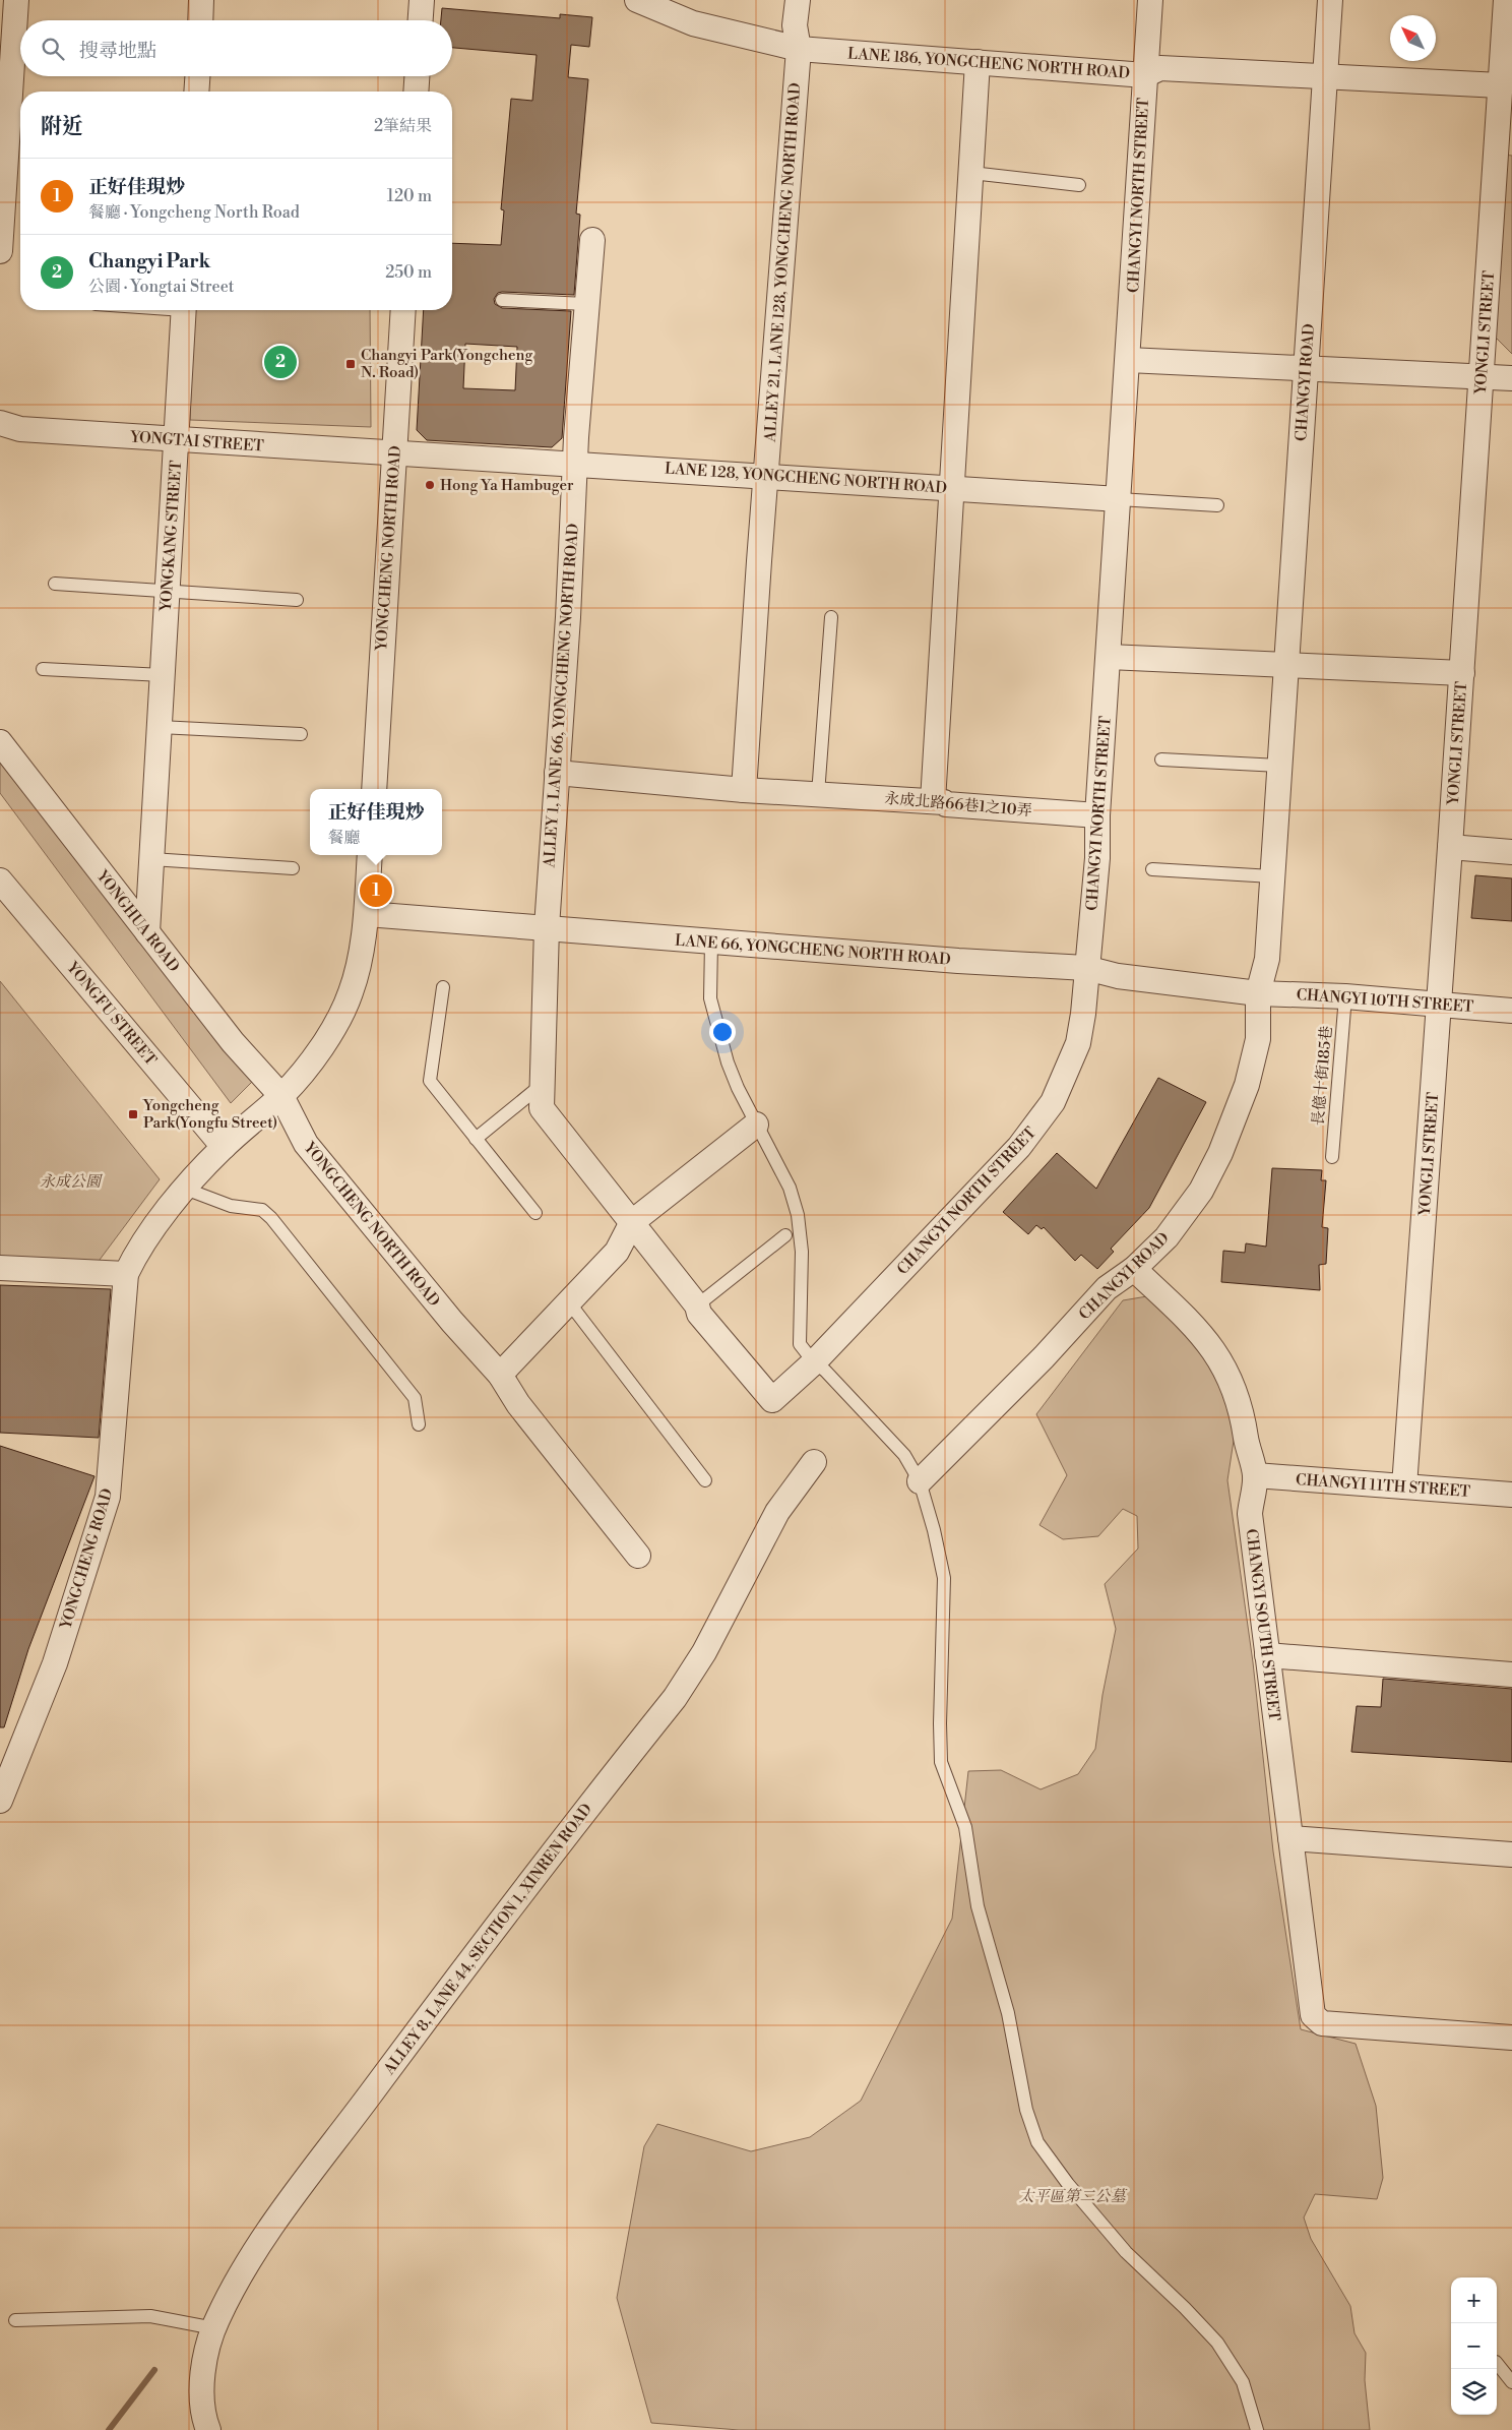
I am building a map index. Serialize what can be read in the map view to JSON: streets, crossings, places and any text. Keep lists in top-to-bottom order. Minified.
{"streets":{"street":["LANE 186, YONGCHENG NORTH ROAD","CHANGYI NORTH STREET","ALLEY 21, LANE 128, YONGCHENG NORTH ROAD","YONGLI STREET","CHANGYI ROAD","YONGTAI STREET","LANE 128, YONGCHENG NORTH ROAD","YONGKANG STREET","YONGCHENG NORTH ROAD","ALLEY 1, LANE 66, YONGCHENG NORTH ROAD","永成北路66巷1之10弄","YONGHUA ROAD","LANE 66, YONGCHENG NORTH ROAD","CHANGYI 10TH STREET","YONGFU STREET","CHANGYI 11TH STREET","YONGCHENG ROAD","CHANGYI SOUTH STREET","ALLEY 8, LANE 44, SECTION 1, XINREN ROAD"],"lane":["長億十街185巷"]},"crossings":[["LANE 186, YONGCHENG NORTH ROAD","CHANGYI NORTH STREET"],["LANE 186, YONGCHENG NORTH ROAD","ALLEY 21, LANE 128, YONGCHENG NORTH ROAD"],["LANE 186, YONGCHENG NORTH ROAD","YONGLI STREET"],["LANE 186, YONGCHENG NORTH ROAD","CHANGYI ROAD"],["CHANGYI NORTH STREET","LANE 128, YONGCHENG NORTH ROAD"],["CHANGYI NORTH STREET","ALLEY 1, LANE 66, YONGCHENG NORTH ROAD"],["CHANGYI NORTH STREET","永成北路66巷1之10弄"],["CHANGYI NORTH STREET","LANE 66, YONGCHENG NORTH ROAD"],["ALLEY 21, LANE 128, YONGCHENG NORTH ROAD","LANE 128, YONGCHENG NORTH ROAD"],["ALLEY 21, LANE 128, YONGCHENG NORTH ROAD","永成北路66巷1之10弄"],["YONGLI STREET","CHANGYI 10TH STREET"],["YONGLI STREET","CHANGYI 11TH STREET"],["CHANGYI ROAD","LANE 66, YONGCHENG NORTH ROAD"],["CHANGYI ROAD","CHANGYI 10TH STREET"],["CHANGYI ROAD","CHANGYI SOUTH STREET"],["YONGTAI STREET","LANE 128, YONGCHENG NORTH ROAD"],["YONGTAI STREET","YONGKANG STREET"],["YONGTAI STREET","YONGCHENG NORTH ROAD"],["LANE 128, YONGCHENG NORTH ROAD","YONGCHENG NORTH ROAD"],["LANE 128, YONGCHENG NORTH ROAD","ALLEY 1, LANE 66, YONGCHENG NORTH ROAD"],["YONGKANG STREET","YONGHUA ROAD"],["YONGCHENG NORTH ROAD","YONGHUA ROAD"],["YONGCHENG NORTH ROAD","YONGCHENG ROAD"],["ALLEY 1, LANE 66, YONGCHENG NORTH ROAD","永成北路66巷1之10弄"],["ALLEY 1, LANE 66, YONGCHENG NORTH ROAD","LANE 66, YONGCHENG NORTH ROAD"],["YONGHUA ROAD","YONGCHENG ROAD"],["LANE 66, YONGCHENG NORTH ROAD","CHANGYI 10TH STREET"],["CHANGYI 10TH STREET","長億十街185巷"],["YONGFU STREET","YONGCHENG ROAD"],["CHANGYI 11TH STREET","CHANGYI SOUTH STREET"]],"parks":["永成公園","太平區第二公墓"],"places":{"transit":["Changyi Park(Yongcheng N. Road)","Yongcheng Park(Yongfu Street)"],"other":["Hong Ya Hambuger"]},"north":"top left","page":{"search":"搜尋地點","heading":["附近","2筆結果"],"list":[{"mark":"1","name":"正好佳現炒","note":"餐廳 · Yongcheng North Road","value":"120 m"},{"mark":"2","name":"Changyi Park","note":"公園 · Yongtai Street","value":"250 m"}],"pins":["2","1"],"popup":["正好佳現炒","餐廳"],"map_buttons":["+","−"]}}
